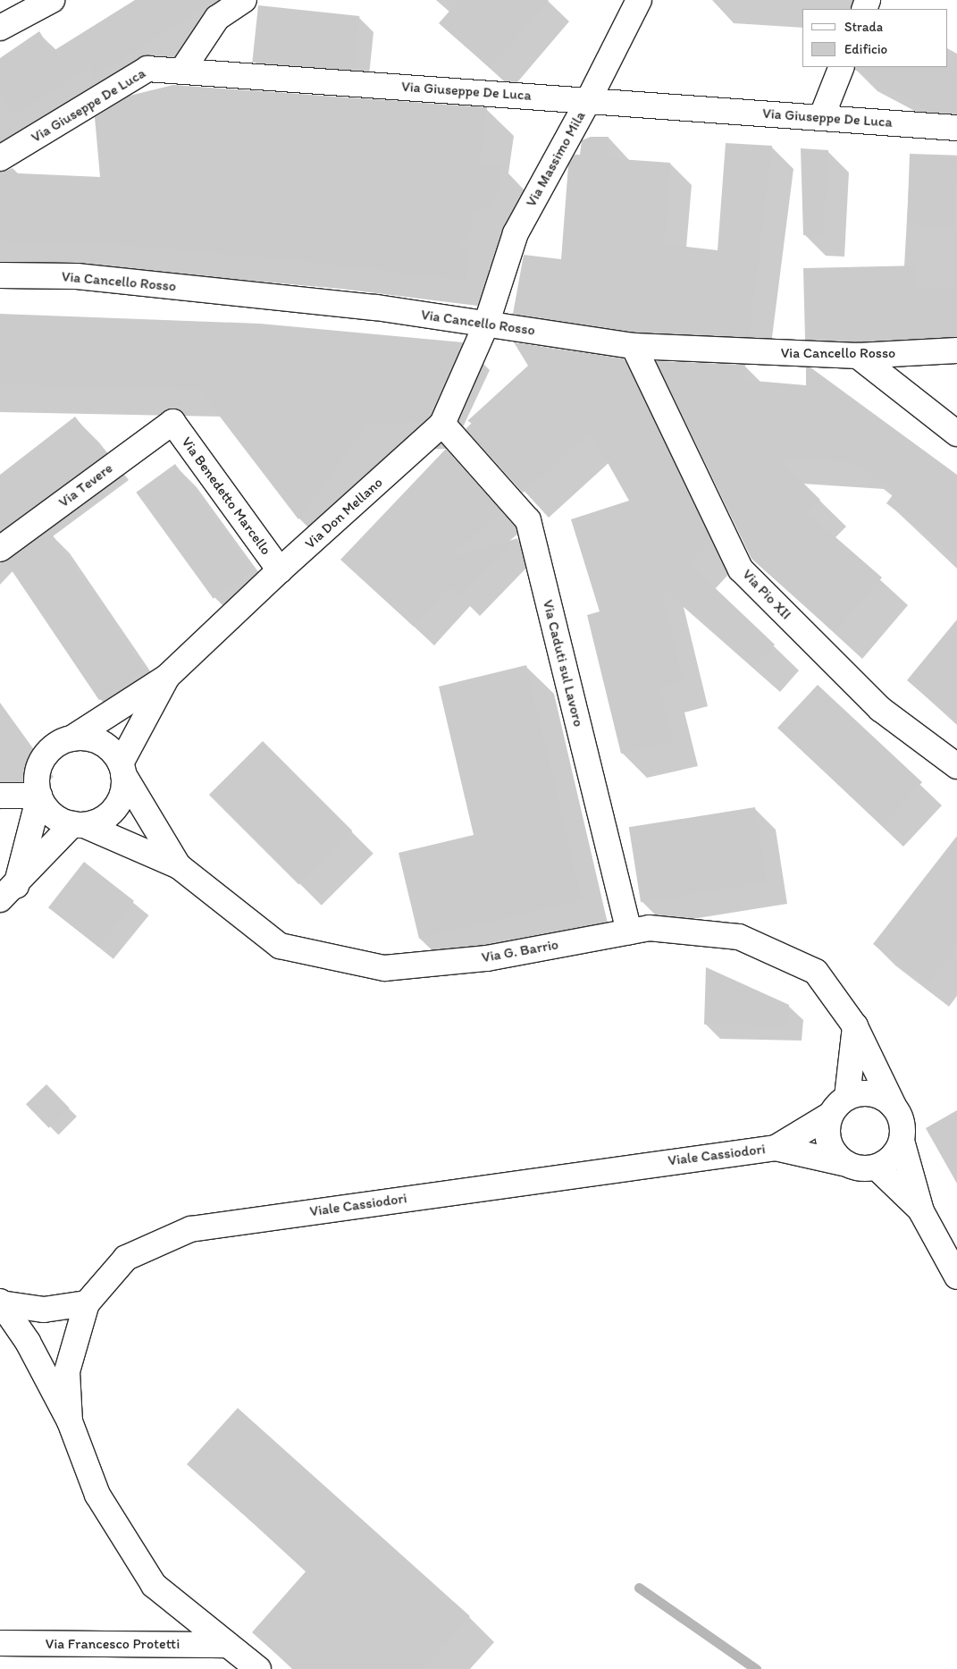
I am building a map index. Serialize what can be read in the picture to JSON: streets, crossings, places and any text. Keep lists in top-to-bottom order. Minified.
{"streets":{"street":["Via Giuseppe De Luca","Via Massimo Mila","Via Cancello Rosso","Via Tevere","Via Benedetto Marcello","Via Don Mellano","Via Pio XII","Via Caduti sul Lavoro","Via G. Barrio","Viale Cassiodori","Via Francesco Protetti"]},"crossings":[["Via Giuseppe De Luca","Via Massimo Mila"],["Via Massimo Mila","Via Cancello Rosso"],["Via Massimo Mila","Via Don Mellano"],["Via Cancello Rosso","Via Don Mellano"],["Via Cancello Rosso","Via Pio XII"],["Via Tevere","Via Benedetto Marcello"],["Via Benedetto Marcello","Via Don Mellano"],["Via Don Mellano","Via Caduti sul Lavoro"],["Via Caduti sul Lavoro","Via G. Barrio"],["Via G. Barrio","Viale Cassiodori"]],"legend":["Strada","Edificio"]}
